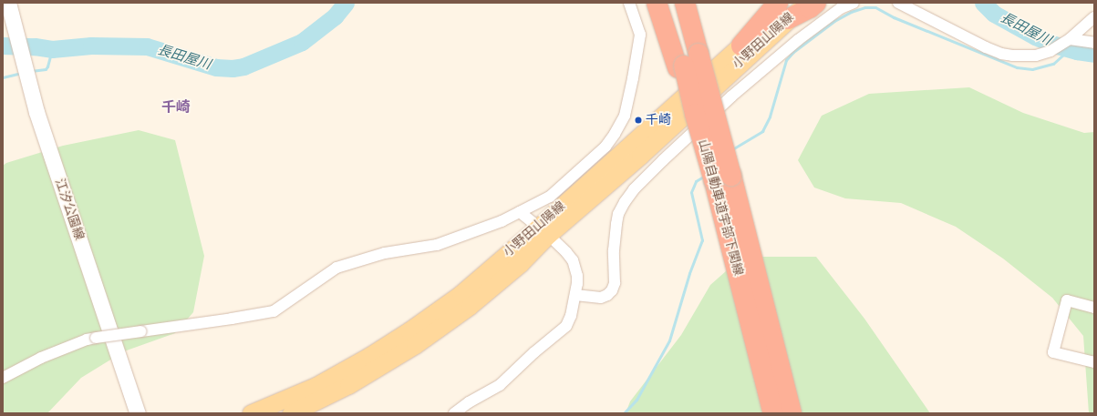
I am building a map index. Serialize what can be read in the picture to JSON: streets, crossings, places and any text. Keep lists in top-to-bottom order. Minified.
{"streets":{"highway":["山陽自動車道宇部下関線"],"main road":["小野田山陽線","江汐公園線"]},"districts":["千崎"],"water":["長田屋川"],"places":["千崎"]}
